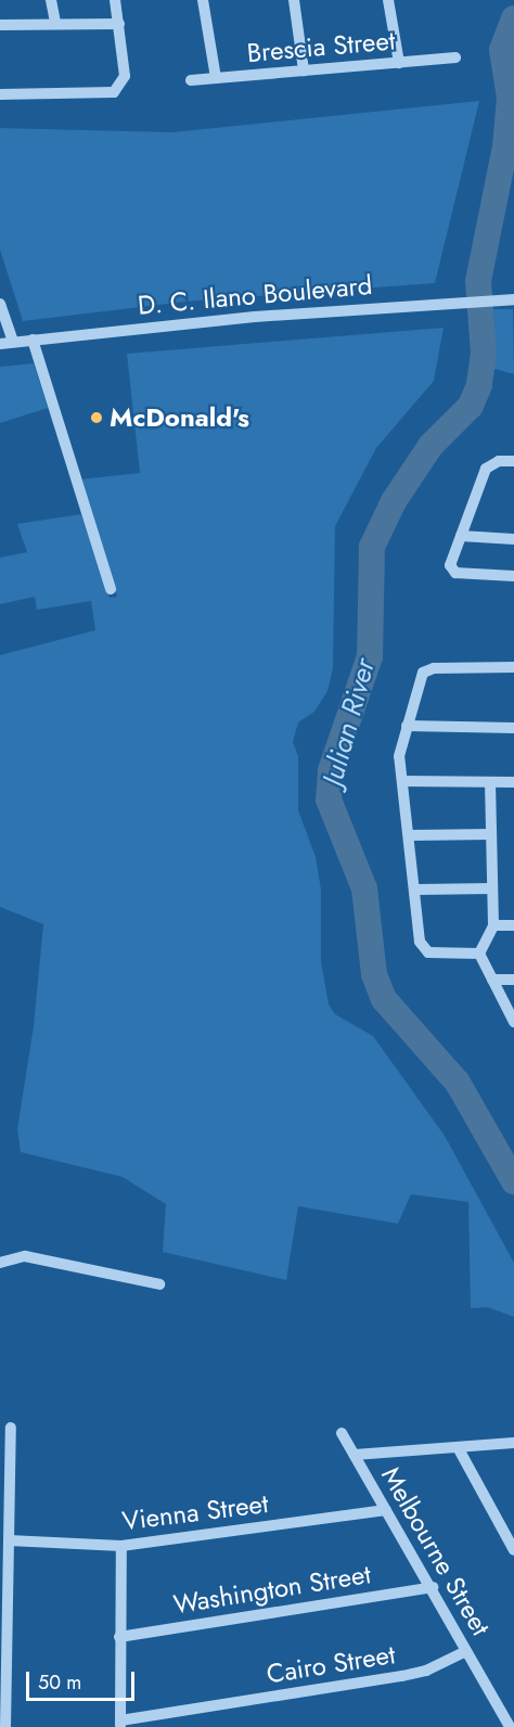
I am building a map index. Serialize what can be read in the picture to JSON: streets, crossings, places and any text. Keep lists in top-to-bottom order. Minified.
{"streets":{"street":["Brescia Street","D. C. Ilano Boulevard","Vienna Street","Melbourne Street","Washington Street","Cairo Street"]},"crossings":[["Vienna Street","Melbourne Street"],["Melbourne Street","Washington Street"],["Melbourne Street","Cairo Street"]],"water":["Julian River"],"places":["McDonald's"],"scale_bar":"50 m"}
